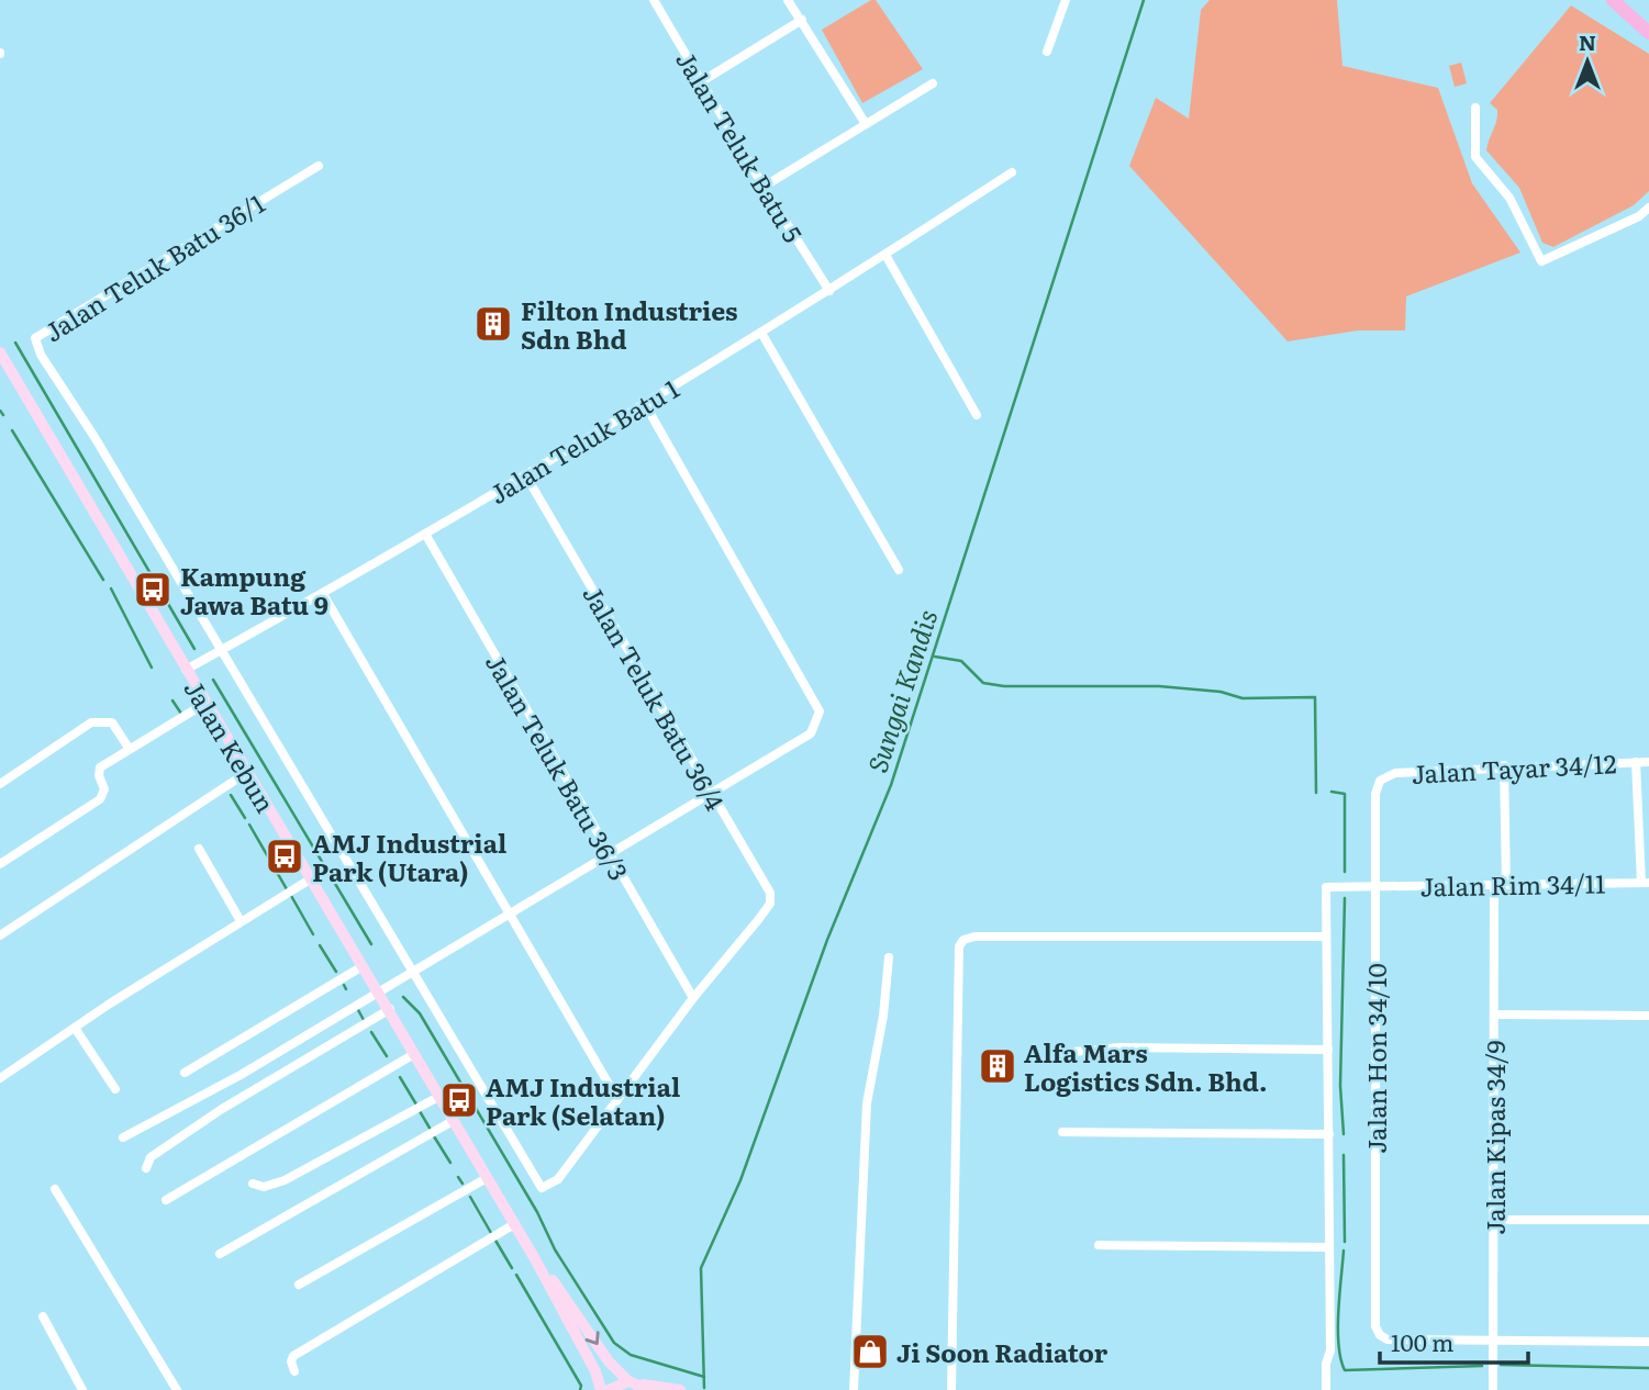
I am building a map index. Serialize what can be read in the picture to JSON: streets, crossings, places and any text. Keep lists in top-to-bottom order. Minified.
{"streets":{"main road":["Jalan Kebun"],"street":["Jalan Teluk Batu 5","Jalan Teluk Batu 36/1","Jalan Teluk Batu 1","Jalan Teluk Batu 36/4","Jalan Teluk Batu 36/3","Jalan Tayar 34/12","Jalan Rim 34/11","Jalan Hon 34/10","Jalan Kipas 34/9"]},"crossings":[["Jalan Teluk Batu 5","Jalan Teluk Batu 1"],["Jalan Teluk Batu 36/1","Jalan Teluk Batu 1"],["Jalan Teluk Batu 1","Jalan Teluk Batu 36/4"],["Jalan Teluk Batu 1","Jalan Kebun"],["Jalan Teluk Batu 1","Jalan Teluk Batu 36/3"],["Jalan Teluk Batu 36/4","Jalan Teluk Batu 36/3"],["Jalan Tayar 34/12","Jalan Hon 34/10"],["Jalan Rim 34/11","Jalan Hon 34/10"],["Jalan Rim 34/11","Jalan Kipas 34/9"],["Jalan Hon 34/10","Jalan Kipas 34/9"]],"water":["Sungai Kandis"],"places":{"building":["Filton Industries Sdn Bhd","Alfa Mars Logistics Sdn. Bhd."],"bus stop":["Kampung Jawa Batu 9","AMJ Industrial Park (Utara)","AMJ Industrial Park (Selatan)"],"shop":["Ji Soon Radiator"]},"scale_bar":"100 m","north":"top"}
